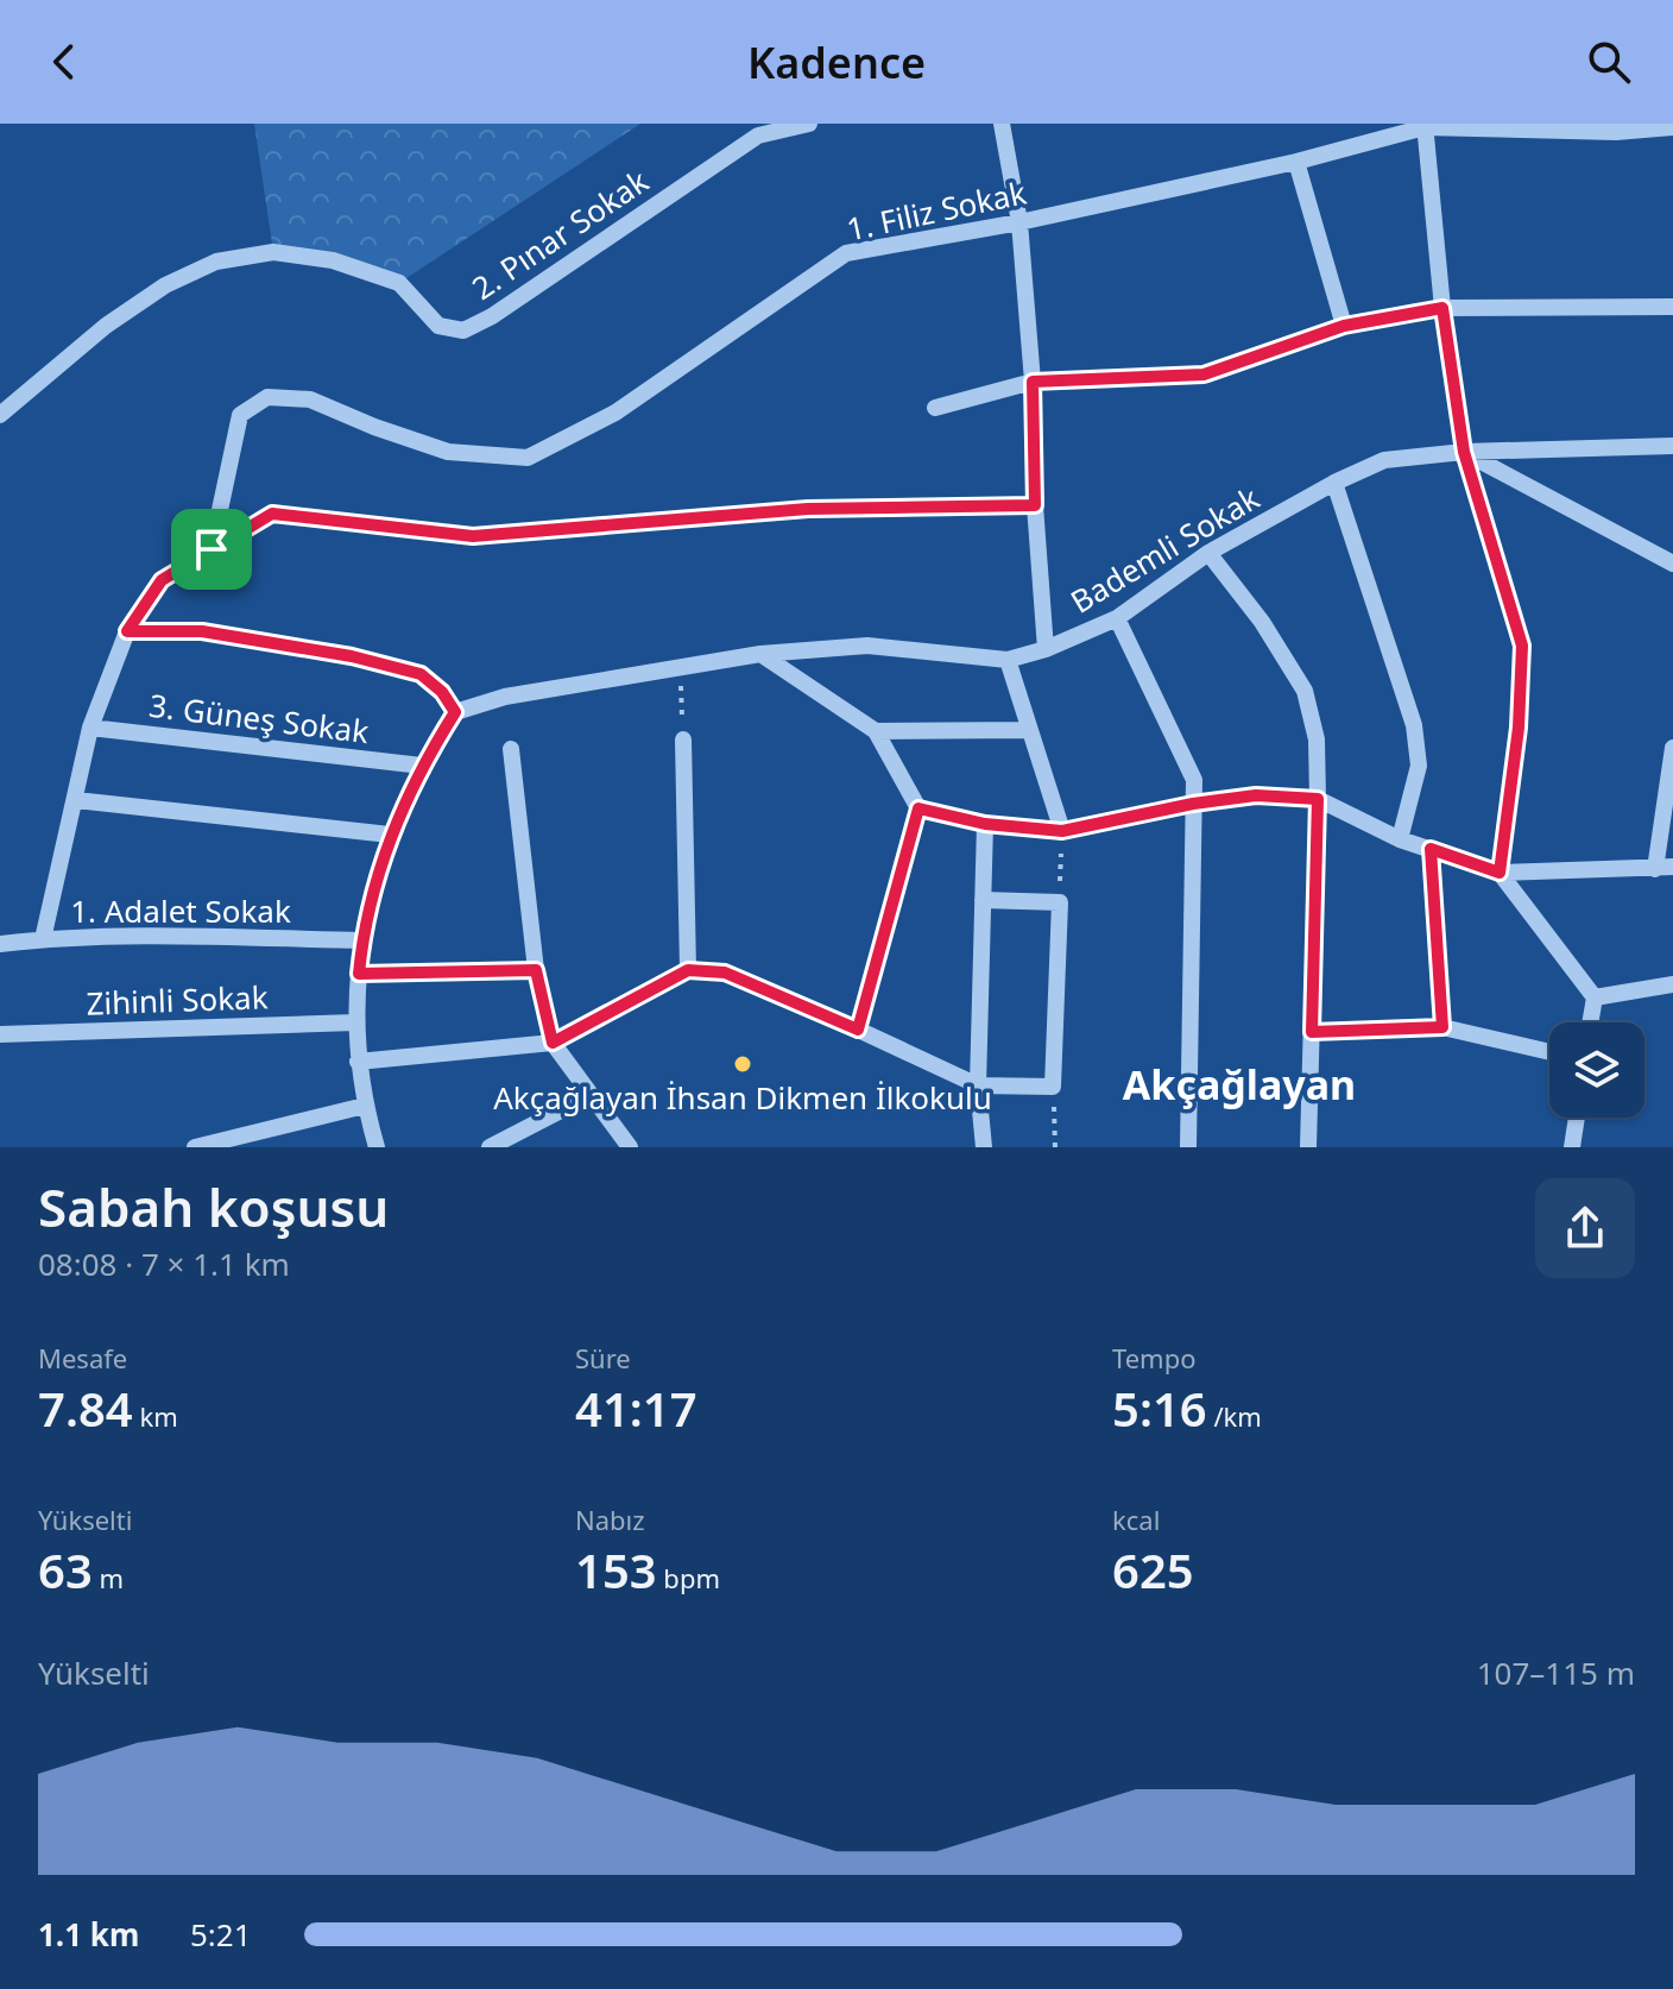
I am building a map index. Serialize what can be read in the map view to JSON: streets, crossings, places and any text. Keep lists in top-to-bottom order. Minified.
{"streets":{"street":["1. Filiz Sokak","2. Pınar Sokak","Bademli Sokak","3. Güneş Sokak","1. Adalet Sokak","Zihinli Sokak"]},"districts":["Akçağlayan"],"places":["Akçağlayan İhsan Dikmen İlkokulu"],"page":{"header":"Kadence","heading":["Sabah koşusu","08:08 · 7 × 1.1 km"],"stats":[["Mesafe","7.84 km"],["Süre","41:17"],["Tempo","5:16 /km"],["Yükselti","63 m"],["Nabız","153 bpm"],["kcal","625"]],"chart":["Yükselti","107–115 m"],"list":[{"name":"1.1 km","note":"5:21"}]}}
